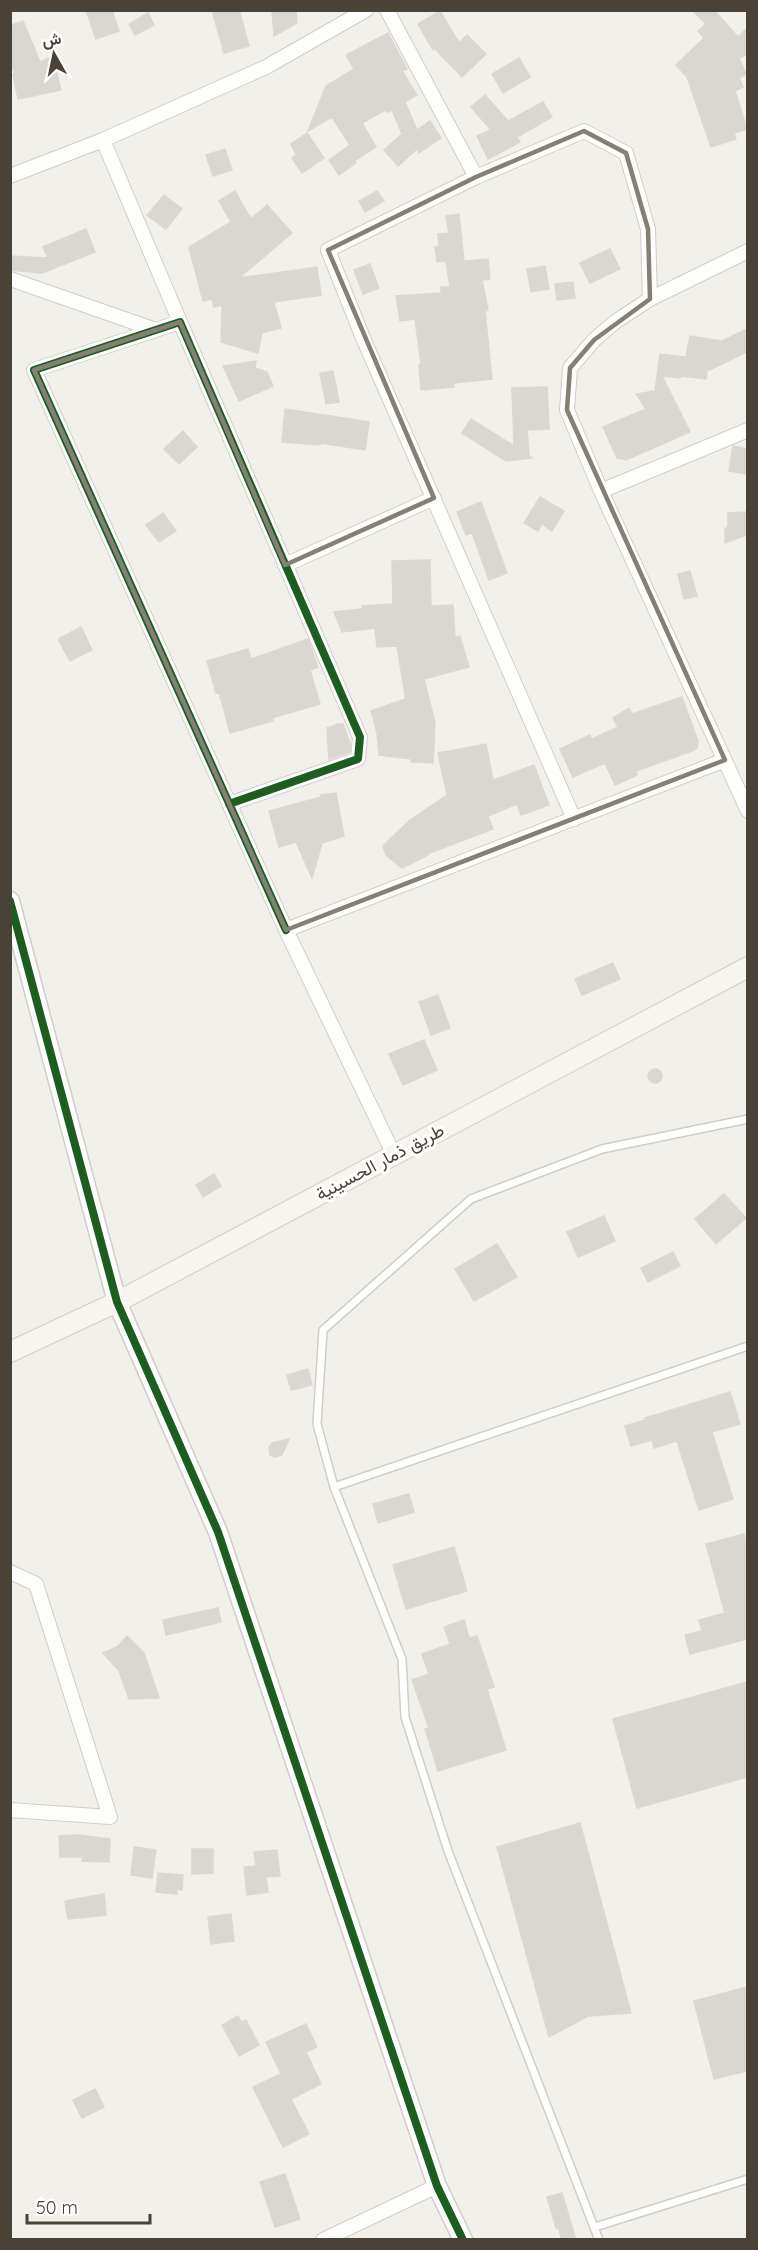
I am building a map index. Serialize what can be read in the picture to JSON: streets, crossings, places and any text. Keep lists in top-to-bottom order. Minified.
{"streets":{"main road":["طريق ذمار الحسينية"]},"scale_bar":"50 m","north":"top"}
